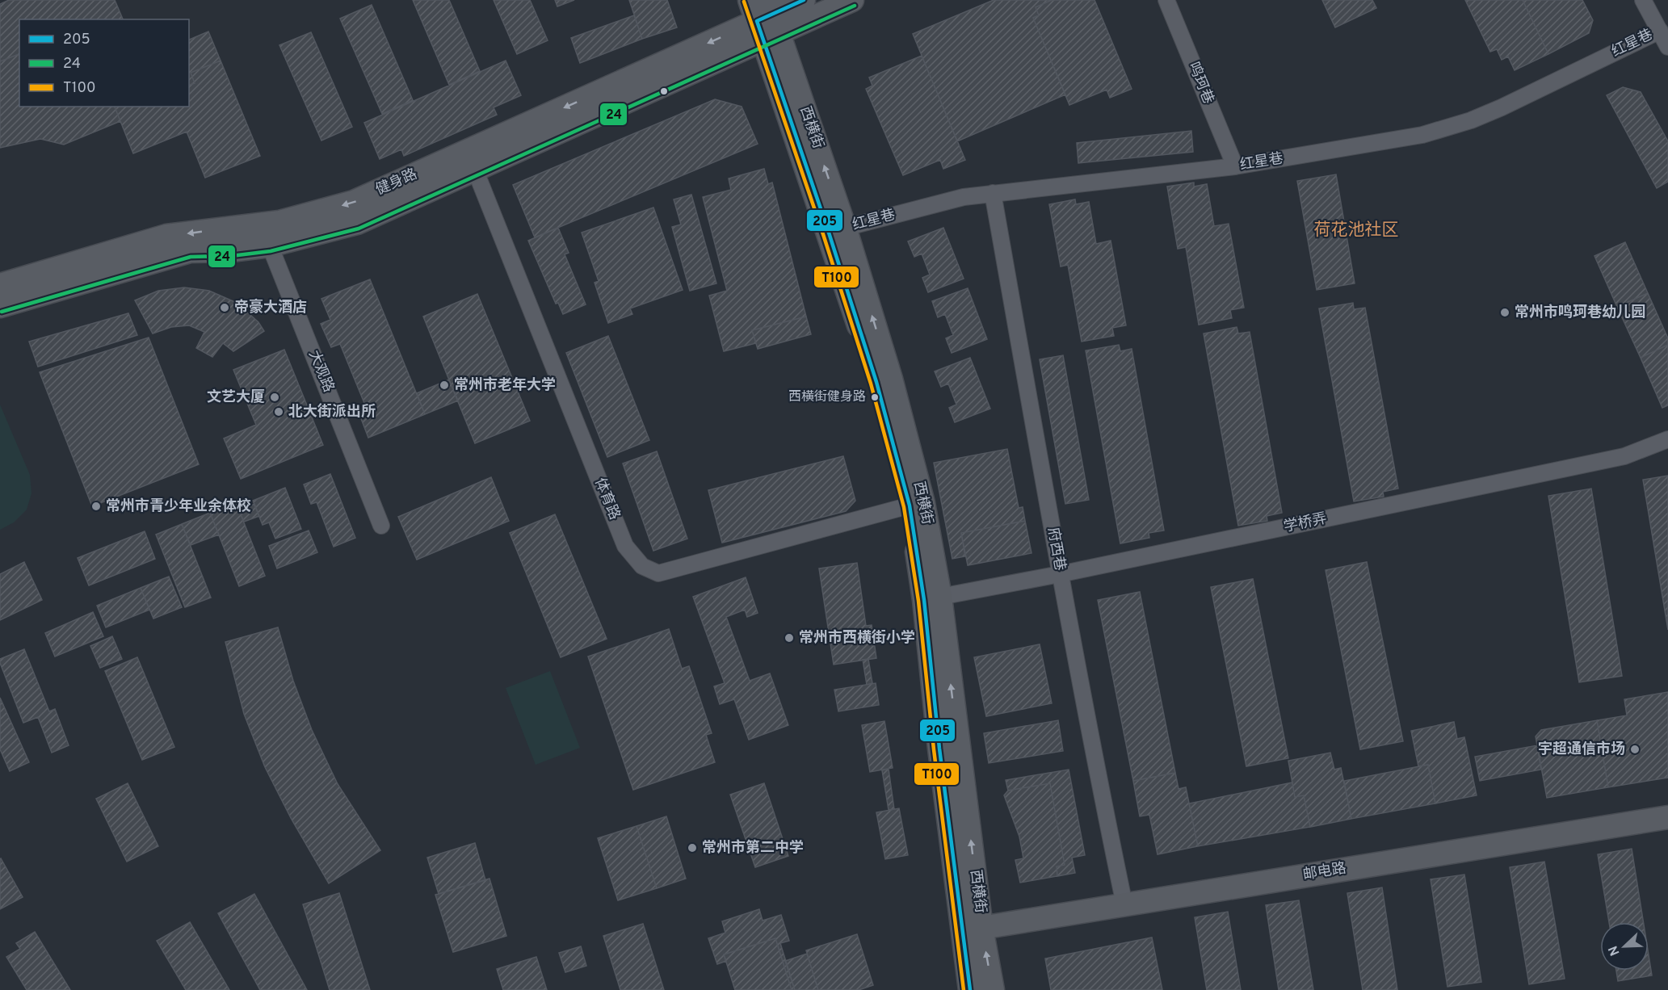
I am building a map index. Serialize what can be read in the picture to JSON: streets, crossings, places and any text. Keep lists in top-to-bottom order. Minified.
{"streets":{"main road":["西横街","健身路","邮电路"],"street":["红星巷","鸣珂巷","大观路","体育路","学桥弄","府西巷"]},"crossings":[["红星巷","鸣珂巷"],["红星巷","西横街"],["红星巷","府西巷"],["西横街","健身路"],["西横街","体育路"],["西横街","学桥弄"],["西横街","邮电路"],["健身路","大观路"],["健身路","体育路"],["学桥弄","府西巷"],["府西巷","邮电路"]],"districts":["荷花池社区"],"places":["帝豪大酒店","常州市鸣珂巷幼儿园","常州市老年大学","文艺大厦","西横街健身路","北大街派出所","常州市青少年业余体校","常州市西横街小学","宇超通信市场","常州市第二中学"],"lines":["transit line 205","transit line T100","transit line 24"],"legend":["205","24","T100"],"north":"bottom left"}
